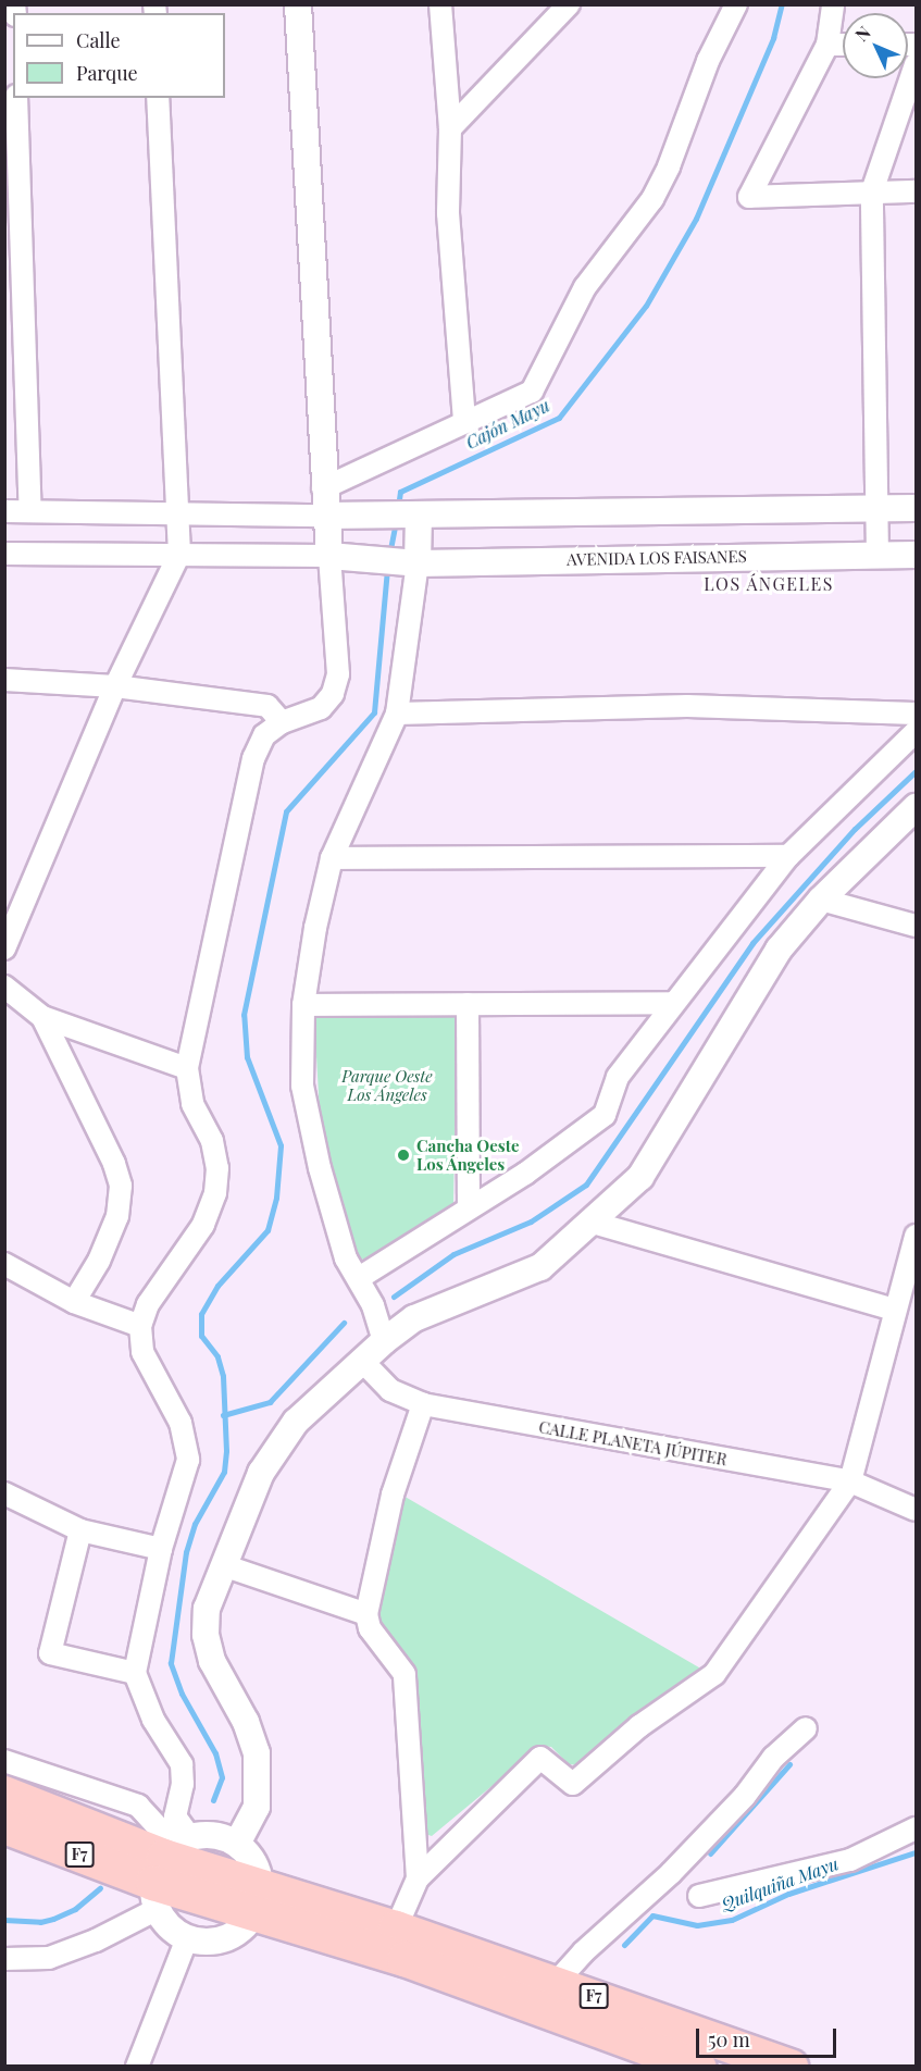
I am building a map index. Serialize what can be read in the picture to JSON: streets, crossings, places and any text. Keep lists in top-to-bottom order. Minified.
{"streets":{"highway":["F7"],"street":["AVENIDA LOS FAISANES","CALLE PLANETA JÚPITER"]},"districts":["LOS ÁNGELES"],"water":["Cajón Mayu","Quilquiña Mayu"],"parks":["Parque Oeste Los Ángeles"],"places":["Cancha Oeste Los Ángeles"],"legend":["Calle","Parque"],"scale_bar":"50 m","north":"top left"}
